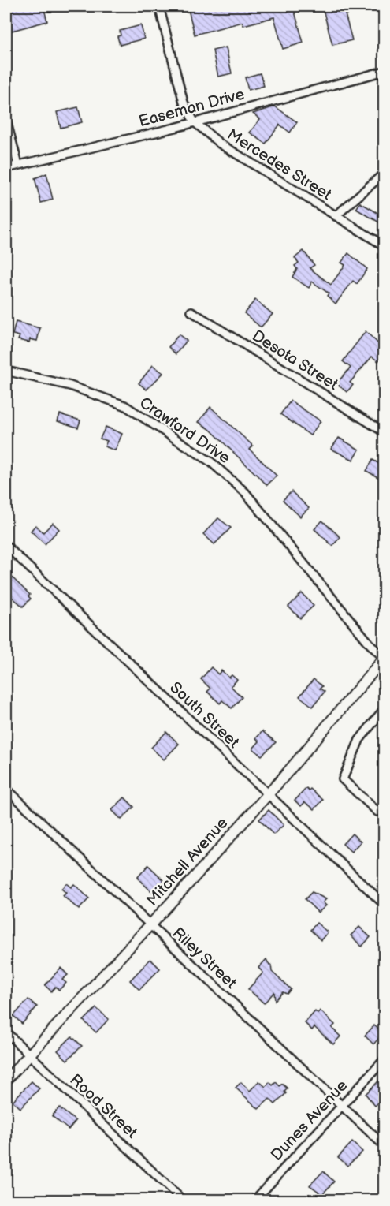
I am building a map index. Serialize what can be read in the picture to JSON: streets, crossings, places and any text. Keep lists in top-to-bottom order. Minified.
{"streets":{"street":["Easeman Drive","Mercedes Street","Desota Street","Crawford Drive","South Street","Mitchell Avenue","Riley Street","Rood Street","Dunes Avenue"]},"crossings":[["Easeman Drive","Mercedes Street"],["Crawford Drive","Mitchell Avenue"],["South Street","Mitchell Avenue"],["Mitchell Avenue","Riley Street"],["Mitchell Avenue","Rood Street"],["Riley Street","Dunes Avenue"]]}
